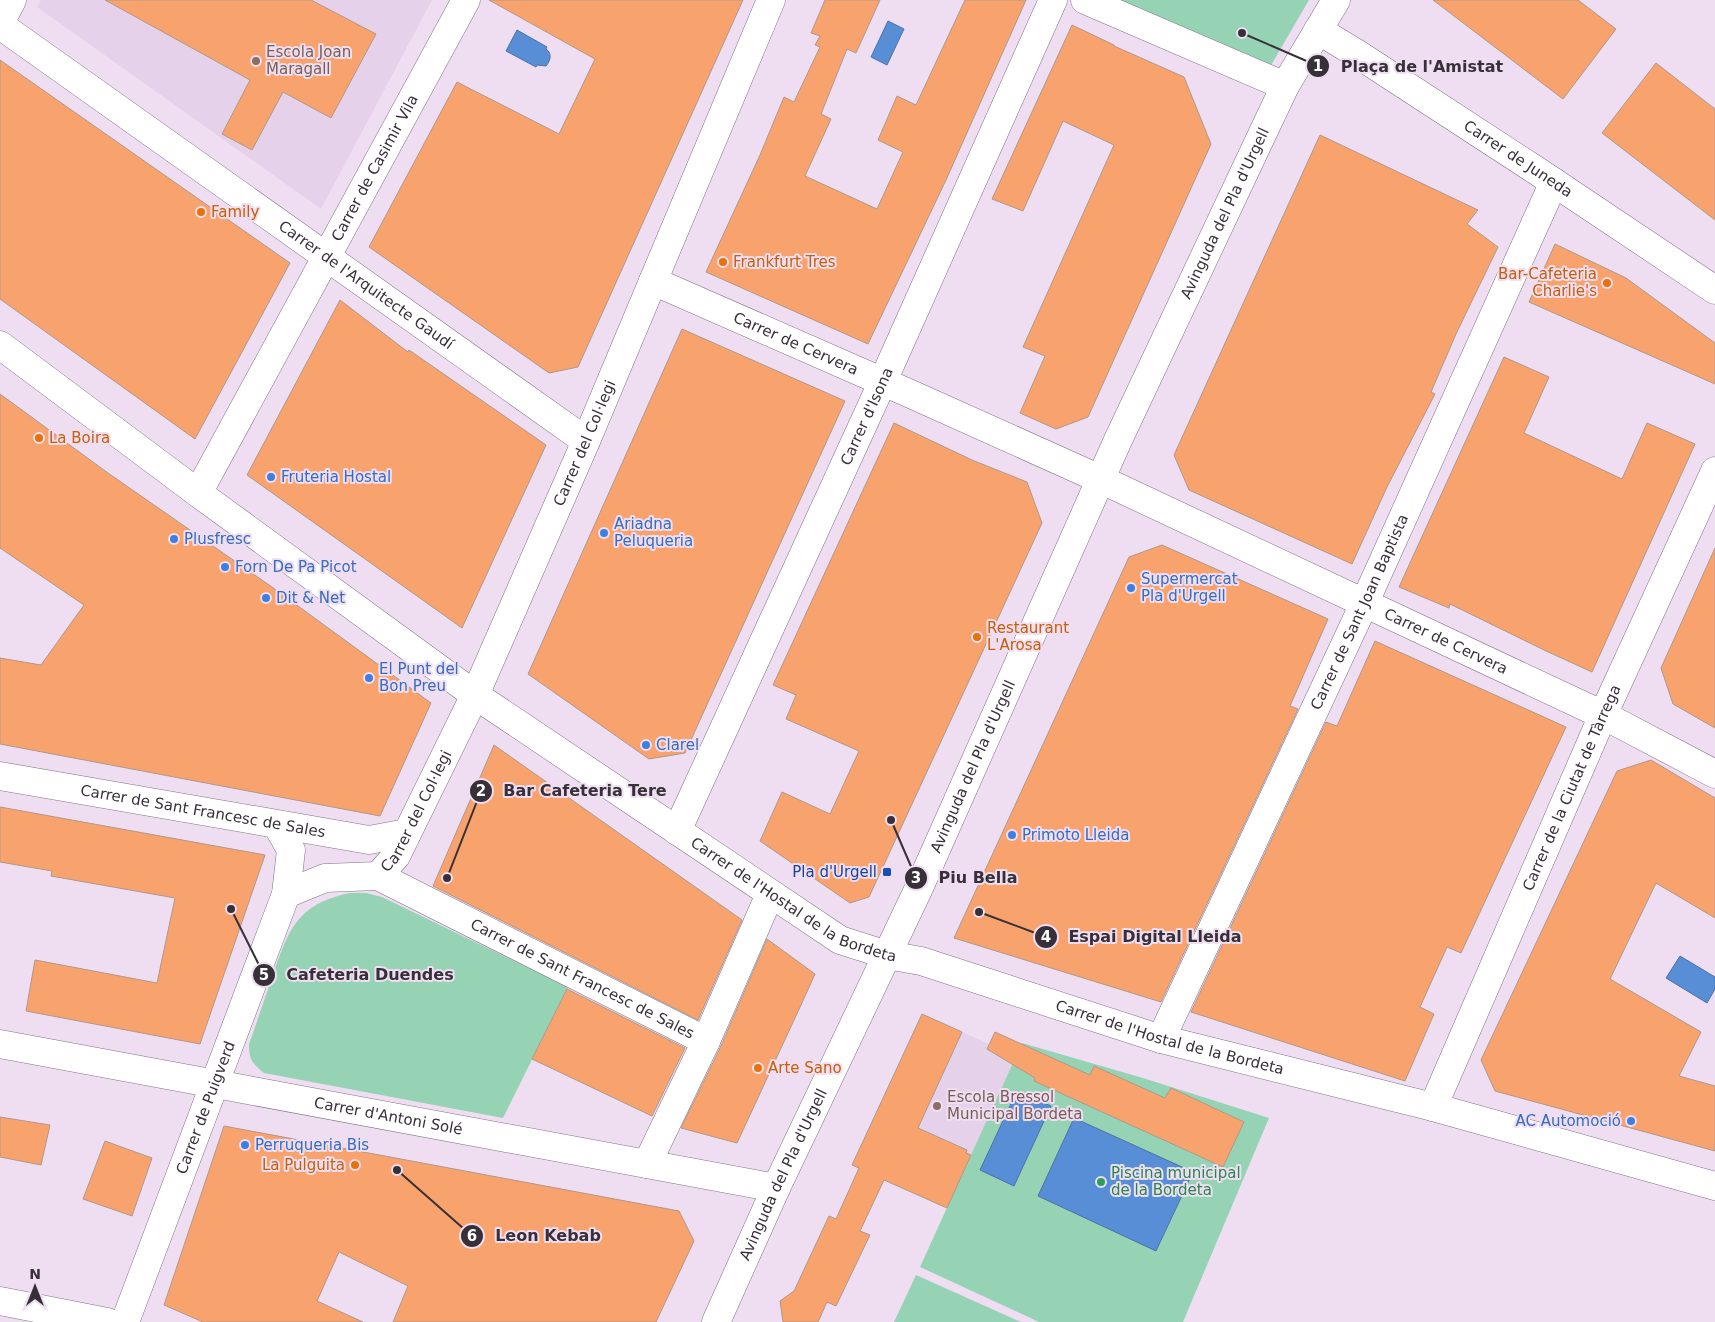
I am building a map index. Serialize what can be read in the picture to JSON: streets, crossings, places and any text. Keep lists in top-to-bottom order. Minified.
{"streets":{"street":["Carrer de Juneda","Carrer de Casimir Vila","Avinguda del Pla d'Urgell","Carrer de l'Arquitecte Gaudí","Carrer de Cervera","Carrer d'Isona","Carrer del Col·legi","Carrer de Sant Joan Baptista","Carrer de la Ciutat de Tàrrega","Carrer de Sant Francesc de Sales","Carrer de l'Hostal de la Bordeta","Carrer de Puigverd","Carrer d'Antoni Solé"]},"crossings":[["Carrer de Juneda","Avinguda del Pla d'Urgell"],["Carrer de Juneda","Carrer de Sant Joan Baptista"],["Carrer de Casimir Vila","Carrer de l'Arquitecte Gaudí"],["Carrer de Casimir Vila","Carrer de l'Hostal de la Bordeta"],["Avinguda del Pla d'Urgell","Carrer de Cervera"],["Avinguda del Pla d'Urgell","Carrer de l'Hostal de la Bordeta"],["Avinguda del Pla d'Urgell","Carrer d'Antoni Solé"],["Carrer de l'Arquitecte Gaudí","Carrer del Col·legi"],["Carrer de Cervera","Carrer d'Isona"],["Carrer de Cervera","Carrer del Col·legi"],["Carrer de Cervera","Carrer de Sant Joan Baptista"],["Carrer de Cervera","Carrer de la Ciutat de Tàrrega"],["Carrer d'Isona","Carrer de l'Hostal de la Bordeta"],["Carrer del Col·legi","Carrer de Sant Francesc de Sales"],["Carrer del Col·legi","Carrer de l'Hostal de la Bordeta"],["Carrer de Sant Joan Baptista","Carrer de l'Hostal de la Bordeta"],["Carrer de la Ciutat de Tàrrega","Carrer de l'Hostal de la Bordeta"],["Carrer de Sant Francesc de Sales","Carrer de Puigverd"],["Carrer de Puigverd","Carrer d'Antoni Solé"]],"places":{"other":["Plaça de l'Amistat","Escola Joan Maragall","Family","Frankfurt Tres","Bar-Cafeteria Charlie's","La Boira","Fruteria Hostal","Ariadna Peluqueria","Plusfresc","Forn De Pa Picot","Supermercat Pla d'Urgell","Dit & Net","Restaurant L'Arosa","El Punt del Bon Preu","Clarel","Piu Bella","Primoto Lleida","Bar Cafeteria Tere","Cafeteria Duendes","Espai Digital Lleida","Arte Sano","Escola Bressol Municipal Bordeta","AC Automoció","Perruqueria Bis","La Pulguita","Leon Kebab","Piscina municipal de la Bordeta"],"transit":["Pla d'Urgell"]},"north":"top"}
